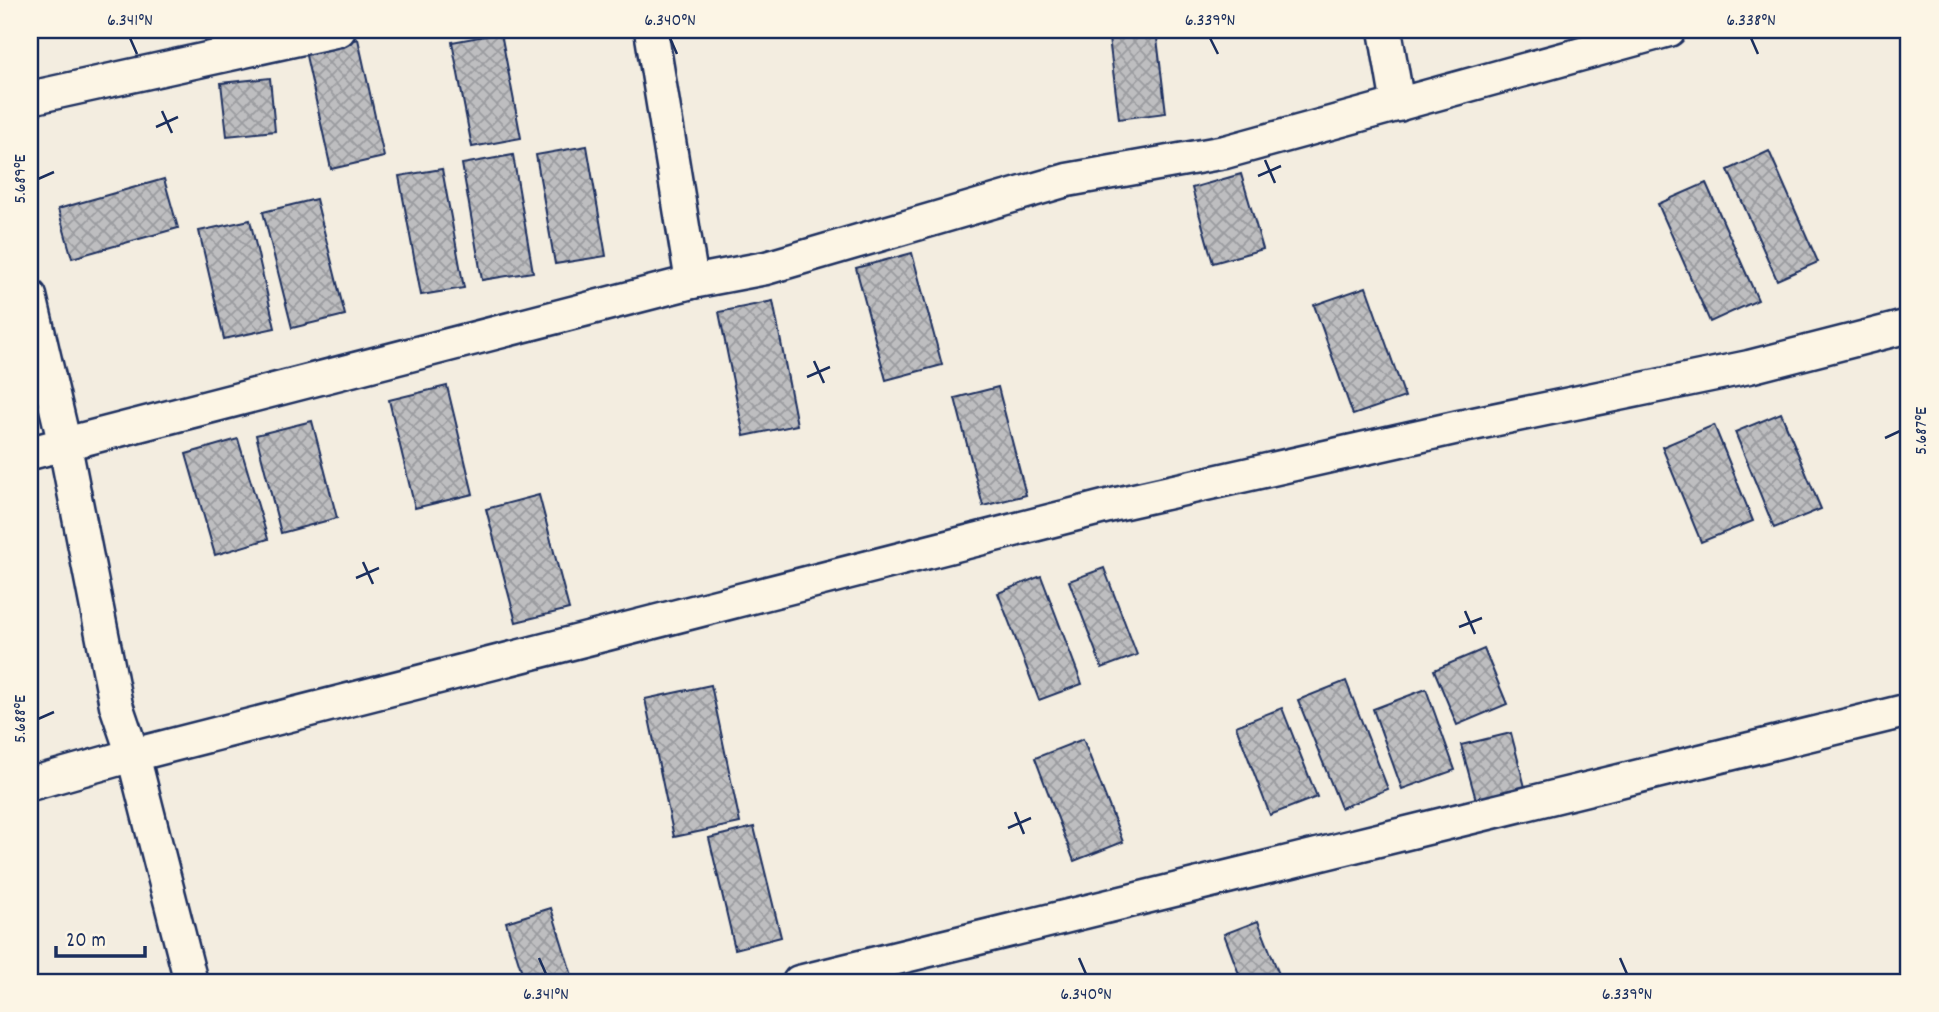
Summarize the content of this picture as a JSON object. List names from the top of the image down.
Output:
{
  "scale_bar": "20 m",
  "coordinates": [
    "6.341°N",
    "6.340°N",
    "6.339°N",
    "6.338°N",
    "5.689°E",
    "5.687°E",
    "5.688°E"
  ]
}
